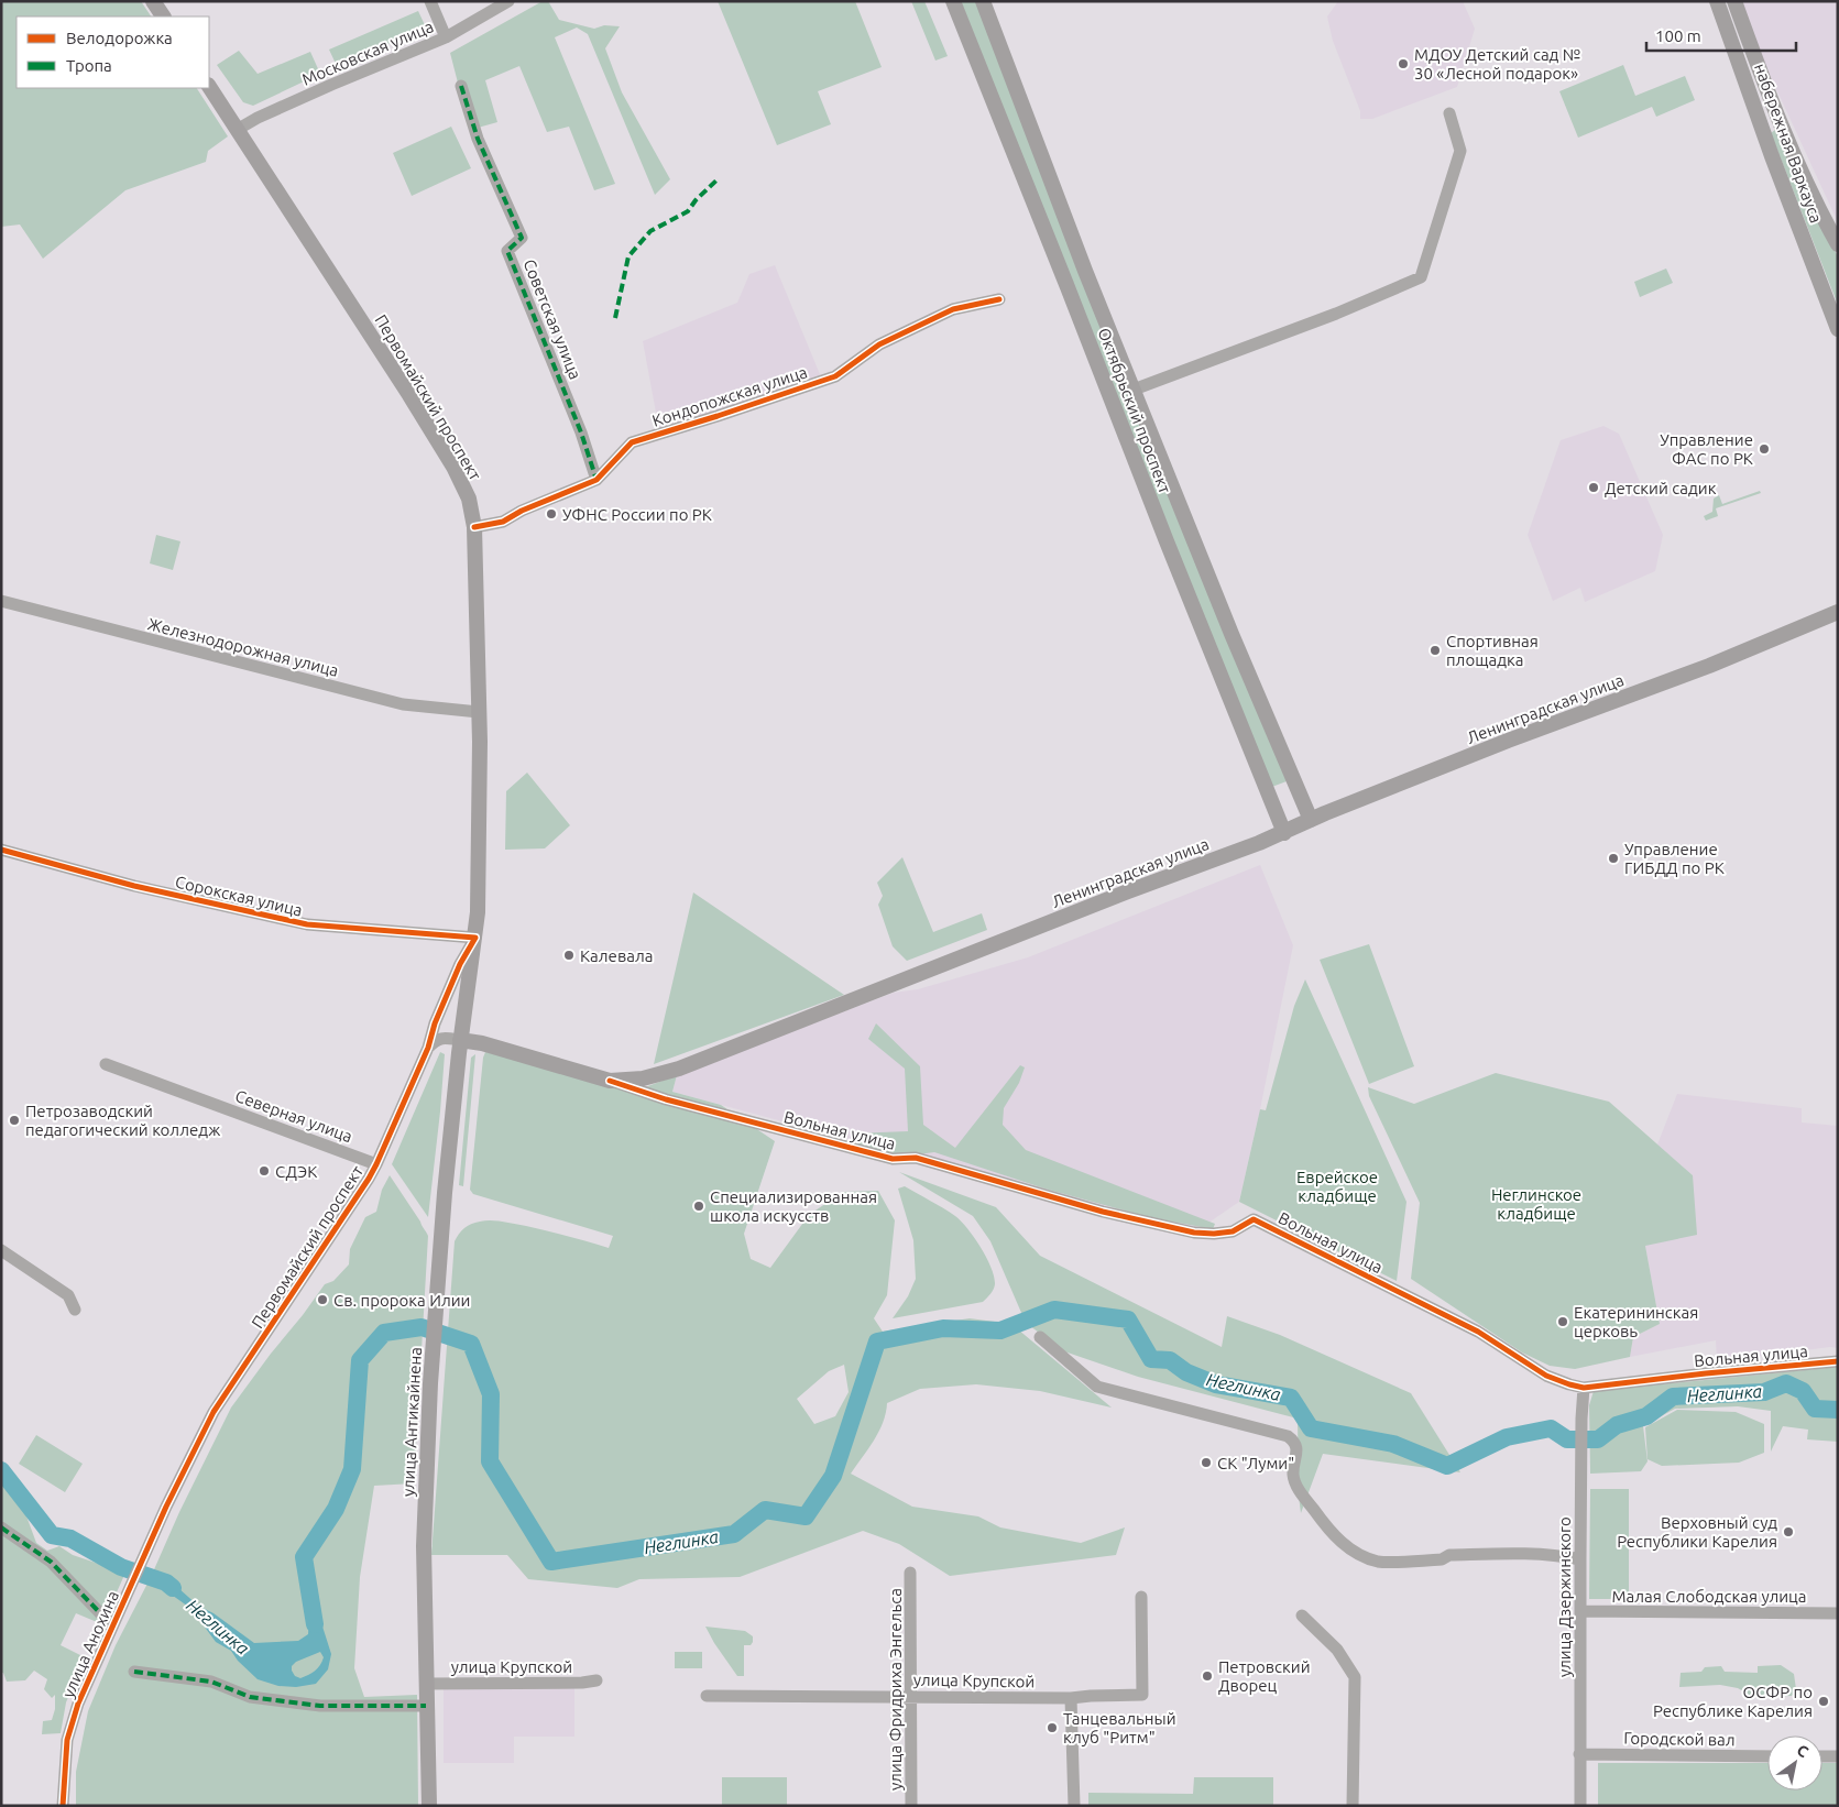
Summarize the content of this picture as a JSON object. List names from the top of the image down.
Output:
{
  "streets": {
    "main road": [
      "набережная Варкауса",
      "Первомайский проспект",
      "Октябрьский проспект",
      "Ленинградская улица",
      "улица Антикайнена"
    ],
    "street": [
      "Московская улица",
      "Советская улица",
      "Кондопожская улица",
      "Железнодорожная улица",
      "Сорокская улица",
      "Северная улица",
      "Вольная улица",
      "Малая Слободская улица",
      "улица Дзержинского",
      "улица Анохина",
      "улица Крупской",
      "улица Фридриха Энгельса",
      "Городской вал"
    ]
  },
  "crossings": [
    ["Московская улица", "Первомайский проспект"],
    ["Советская улица", "Кондопожская улица"],
    ["Кондопожская улица", "Первомайский проспект"],
    ["Первомайский проспект", "Железнодорожная улица"],
    ["Первомайский проспект", "Ленинградская улица"],
    ["Первомайский проспект", "Сорокская улица"],
    ["Первомайский проспект", "Северная улица"],
    ["Первомайский проспект", "улица Антикайнена"],
    ["Первомайский проспект", "улица Анохина"],
    ["Октябрьский проспект", "Ленинградская улица"],
    ["Ленинградская улица", "Вольная улица"],
    ["Ленинградская улица", "улица Антикайнена"],
    ["Вольная улица", "улица Дзержинского"],
    ["улица Антикайнена", "улица Крупской"],
    ["Малая Слободская улица", "улица Дзержинского"],
    ["улица Дзержинского", "Городской вал"],
    ["улица Крупской", "улица Фридриха Энгельса"]
  ],
  "water": ["Неглинка"],
  "parks": ["Еврейское кладбище", "Неглинское кладбище"],
  "places": [
    "МДОУ Детский сад № 30 «Лесной подарок»",
    "Управление ФАС по РК",
    "Детский садик",
    "УФНС России по РК",
    "Спортивная площадка",
    "Управление ГИБДД по РК",
    "Калевала",
    "Петрозаводский педагогический колледж",
    "СДЭК",
    "Специализированная школа искусств",
    "Св. пророка Илии",
    "Екатерининская церковь",
    "СК \"Луми\"",
    "Верховный суд Республики Карелия",
    "Петровский Дворец",
    "ОСФР по Республике Карелия",
    "Танцевальный клуб \"Ритм\""
  ],
  "legend": ["Велодорожка", "Тропа"],
  "scale_bar": "100 m",
  "north": "top right"
}
